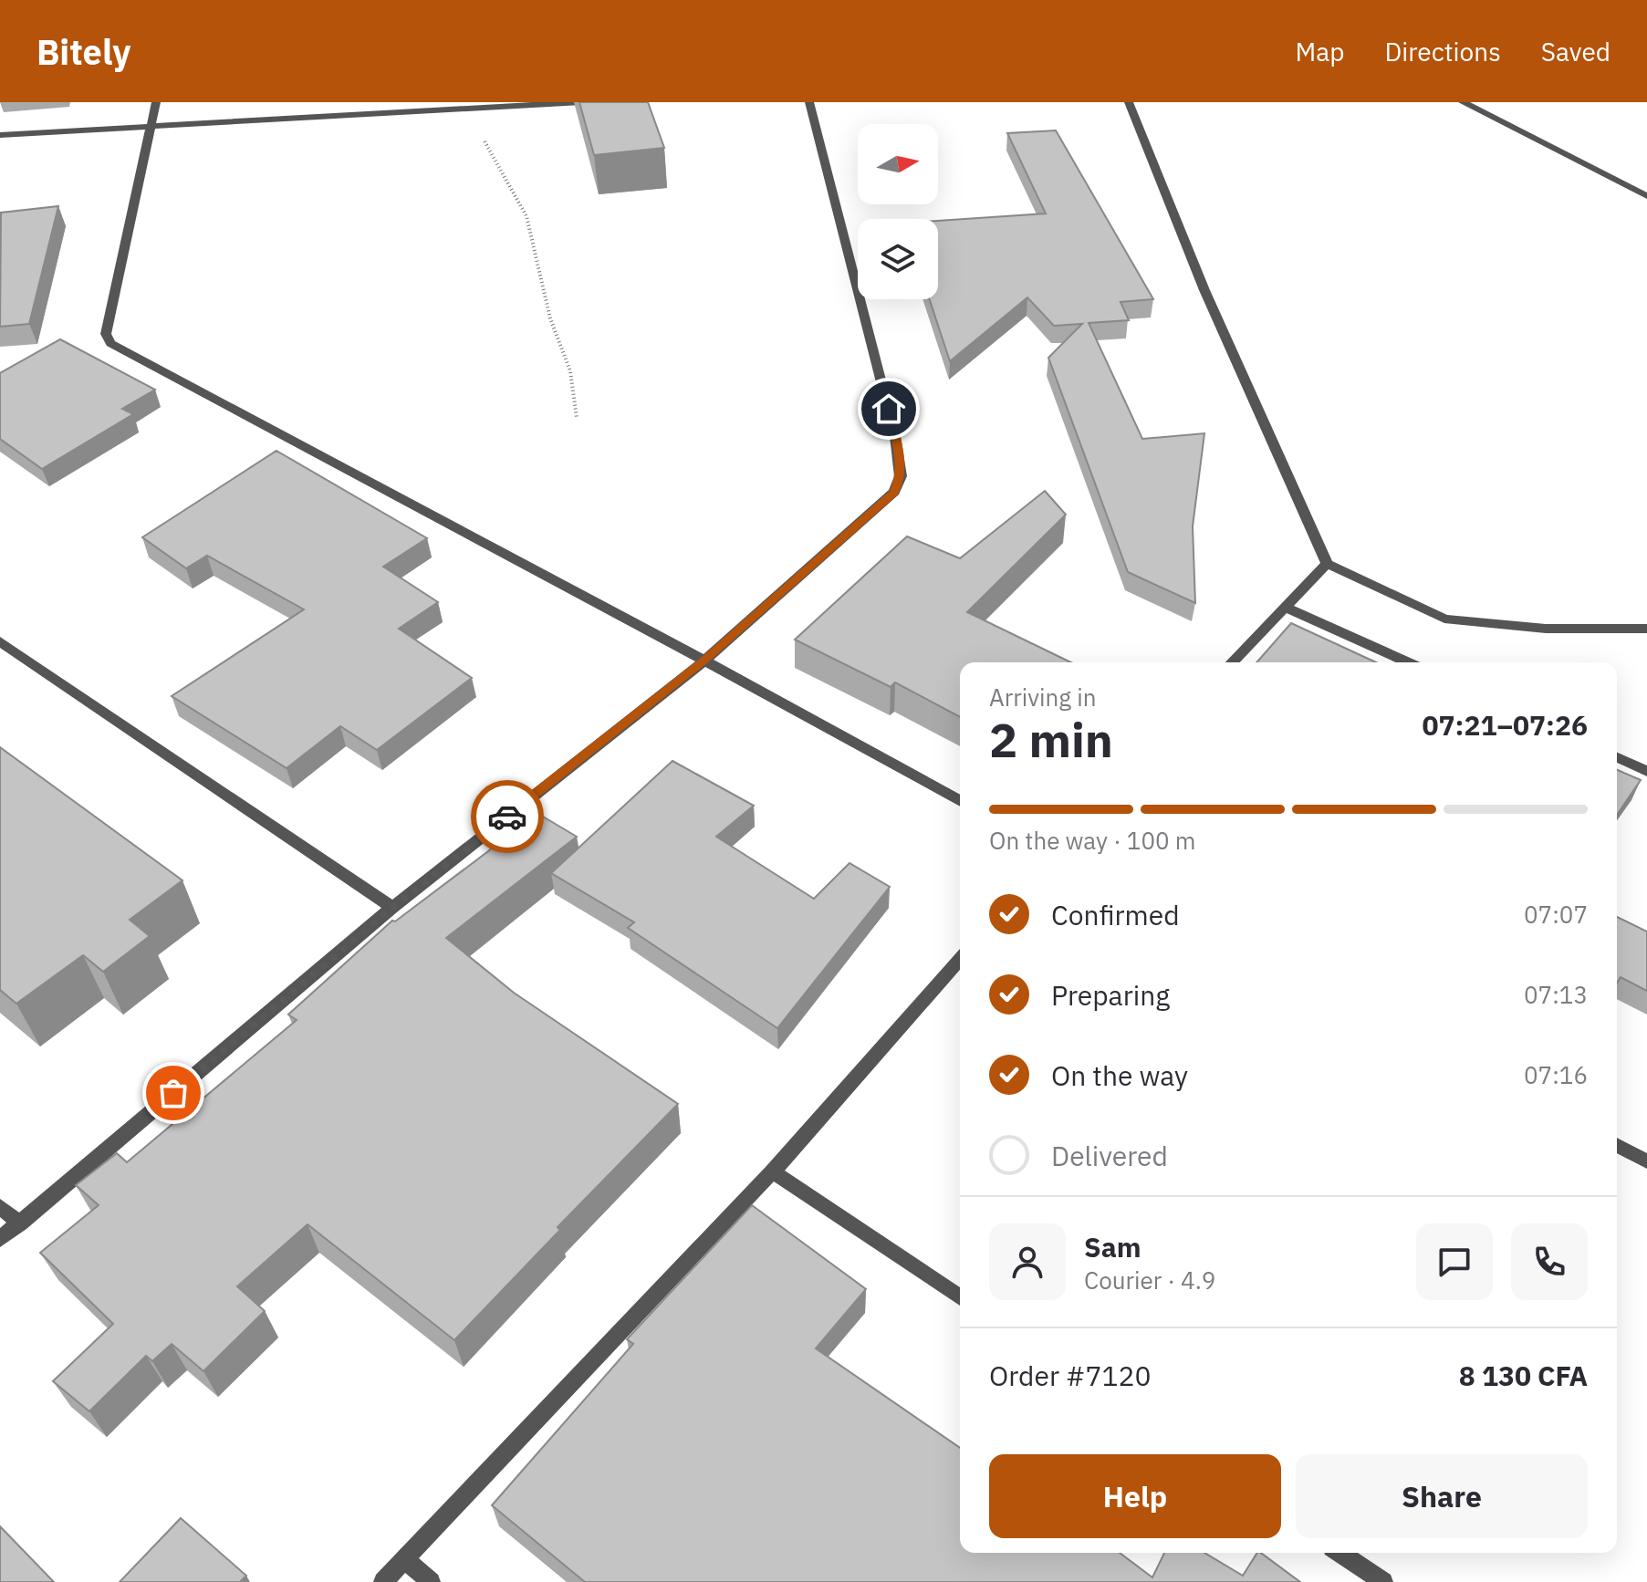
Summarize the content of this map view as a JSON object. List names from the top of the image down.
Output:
{
  "north": "right",
  "page": {
    "header": "Bitely",
    "nav": ["Map", "Directions", "Saved"],
    "heading": ["2 min", "Arriving in", "07:21–07:26"],
    "panel": [
      "Sam",
      "Courier · 4.9",
      "Order #7120",
      "8 130 CFA"
    ],
    "bar": "On the way · 100 m",
    "list": [
      ["Confirmed", "07:07"],
      ["Preparing", "07:13"],
      ["On the way", "07:16"],
      "Delivered"
    ],
    "buttons": ["Help", "Share"]
  }
}
